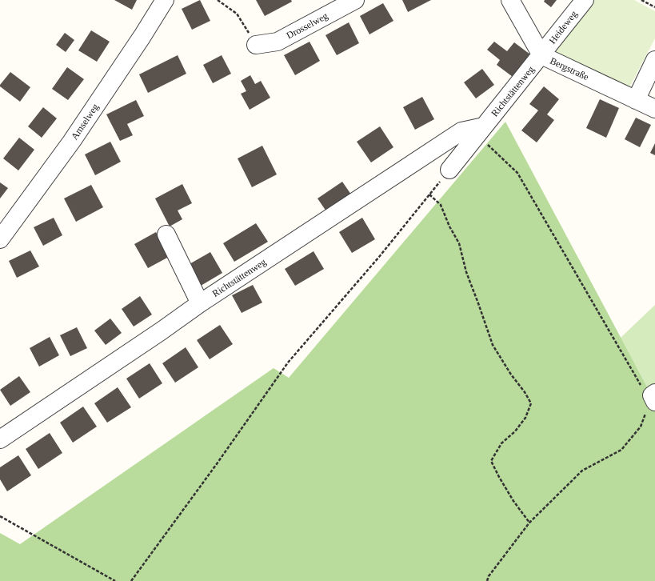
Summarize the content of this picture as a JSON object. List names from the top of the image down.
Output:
{
  "streets": {
    "street": [
      "Drosselweg",
      "Heideweg",
      "Bergstraße",
      "Richtstättenweg",
      "Amselweg"
    ]
  },
  "crossings": [
    ["Heideweg", "Bergstraße"],
    ["Heideweg", "Richtstättenweg"],
    ["Bergstraße", "Richtstättenweg"]
  ]
}
